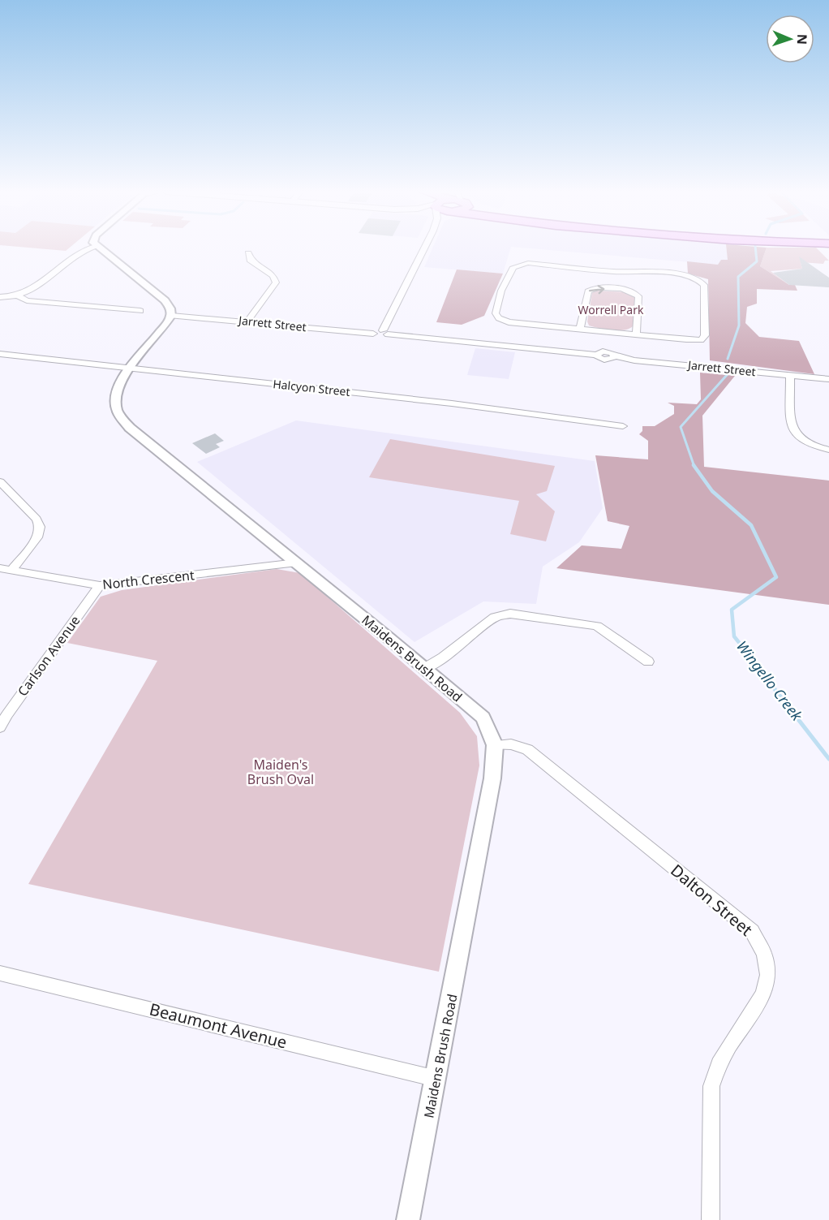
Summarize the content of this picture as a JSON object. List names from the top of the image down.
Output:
{
  "streets": {
    "street": [
      "Jarrett Street",
      "Halcyon Street",
      "North Crescent",
      "Carlson Avenue",
      "Maidens Brush Road",
      "Dalton Street",
      "Beaumont Avenue"
    ]
  },
  "crossings": [
    ["Jarrett Street", "Maidens Brush Road"],
    ["Halcyon Street", "Maidens Brush Road"],
    ["North Crescent", "Carlson Avenue"],
    ["North Crescent", "Maidens Brush Road"],
    ["Maidens Brush Road", "Dalton Street"],
    ["Maidens Brush Road", "Beaumont Avenue"]
  ],
  "water": ["Wingello Creek"],
  "parks": ["Worrell Park", "Maiden's Brush Oval"],
  "north": "right"
}
